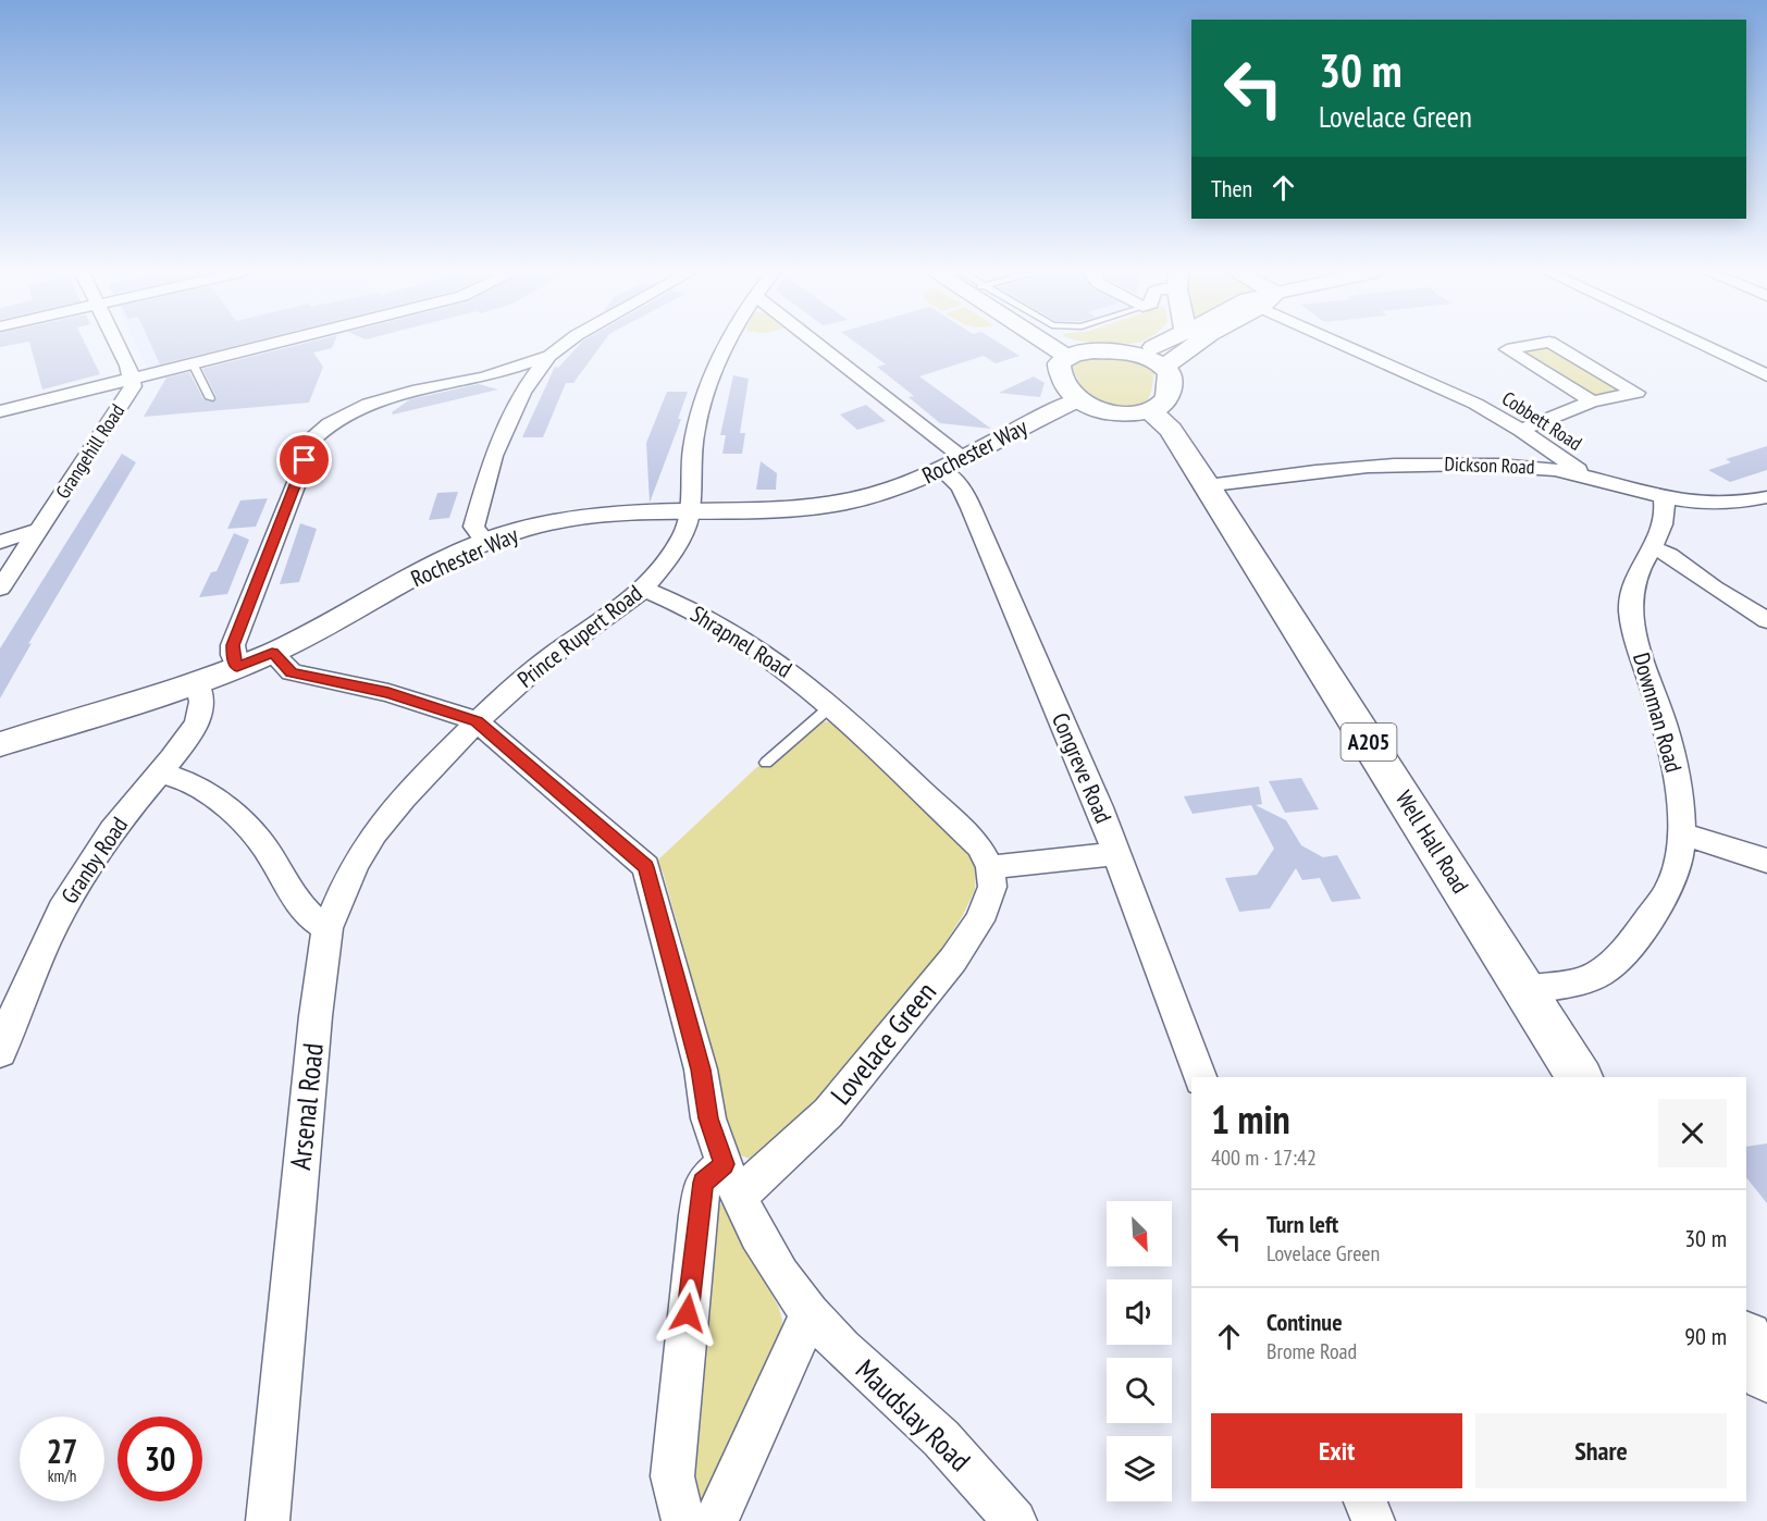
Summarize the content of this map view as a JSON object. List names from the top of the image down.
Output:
{
  "streets": {
    "main road": ["A205", "Well Hall Road"],
    "street": [
      "Cobbett Road",
      "Grangehill Road",
      "Rochester Way",
      "Dickson Road",
      "Prince Rupert Road",
      "Shrapnel Road",
      "Downman Road",
      "Congreve Road",
      "Granby Road",
      "Lovelace Green",
      "Arsenal Road",
      "Maudslay Road"
    ]
  },
  "crossings": [
    ["Cobbett Road", "Dickson Road"],
    ["Rochester Way", "Prince Rupert Road"],
    ["Rochester Way", "Congreve Road"],
    ["Rochester Way", "Granby Road"],
    ["Dickson Road", "Downman Road"],
    ["Dickson Road", "Well Hall Road"],
    ["Prince Rupert Road", "Shrapnel Road"],
    ["Prince Rupert Road", "Arsenal Road"],
    ["Downman Road", "Well Hall Road"]
  ],
  "north": "bottom right",
  "page": {
    "turn": ["30 m", "Lovelace Green"],
    "then": "Then",
    "heading": ["1 min", "400 m · 17:42"],
    "list": [
      {
        "name": "Turn left",
        "note": "Lovelace Green",
        "value": "30 m"
      },
      {
        "name": "Continue",
        "note": "Brome Road",
        "value": "90 m"
      }
    ],
    "buttons": ["Exit", "Share"],
    "speed": "27 km/h",
    "limit": "30"
  }
}
